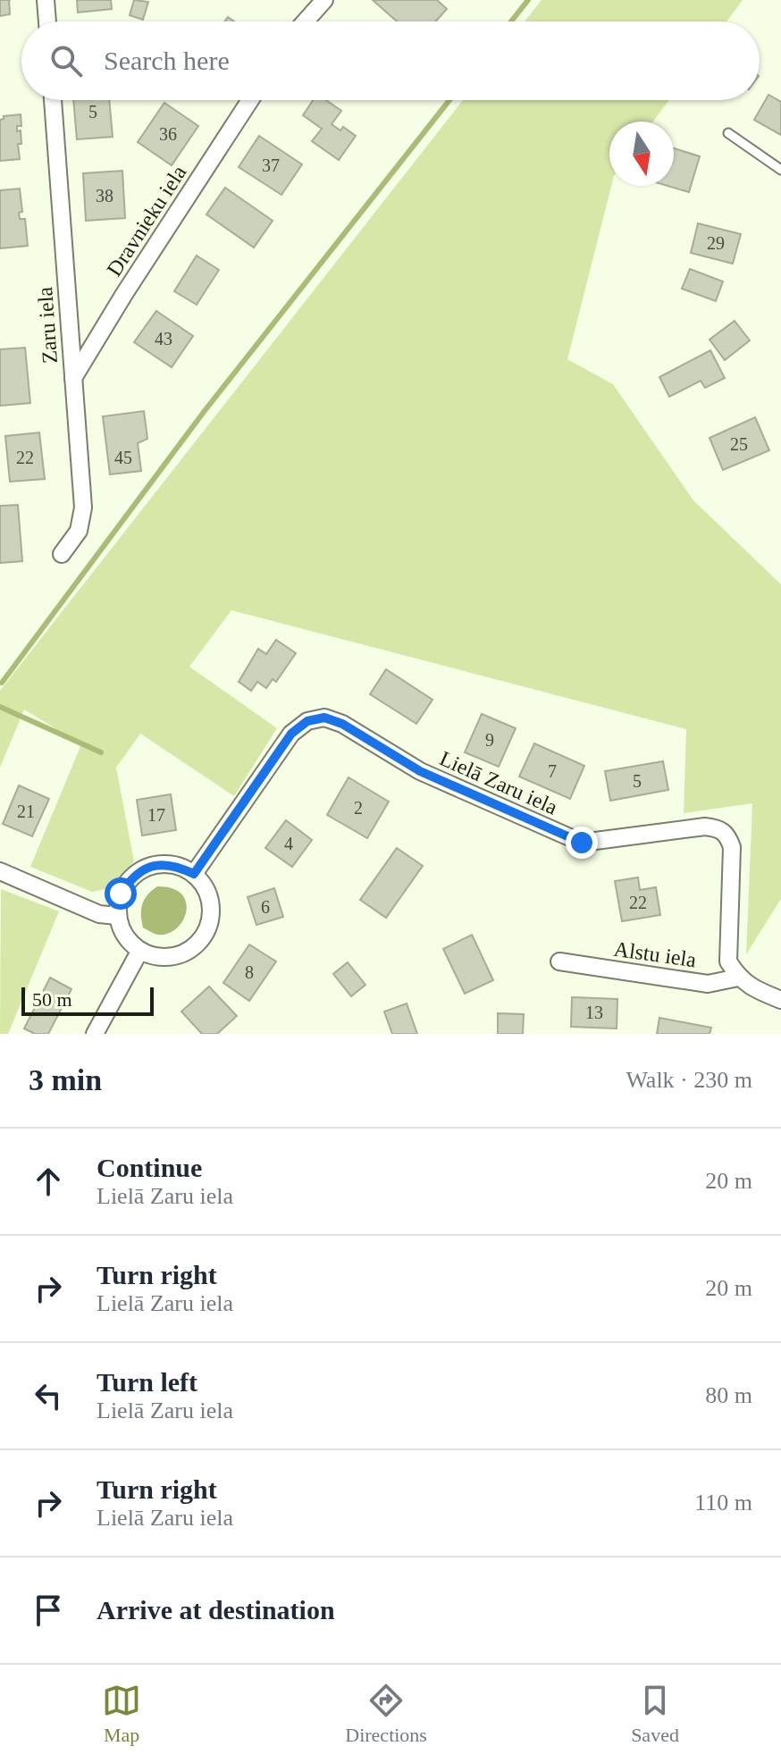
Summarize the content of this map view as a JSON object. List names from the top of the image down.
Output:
{
  "streets": {
    "street": [
      "Dravnieku iela",
      "Zaru iela",
      "Lielā Zaru iela",
      "Alstu iela"
    ]
  },
  "crossings": [
    ["Dravnieku iela", "Zaru iela"],
    ["Lielā Zaru iela", "Alstu iela"]
  ],
  "house_numbers": [
    "5",
    "36",
    "37",
    "38",
    "29",
    "43",
    "25",
    "22",
    "45",
    "9",
    "7",
    "5",
    "2",
    "21",
    "17",
    "4",
    "22",
    "6",
    "8",
    "13"
  ],
  "scale_bar": "50 m",
  "north": "bottom",
  "page": {
    "search": "Search here",
    "scale": "50 m",
    "heading": ["3 min", "Walk · 230 m"],
    "list": [
      ["Continue", "Lielā Zaru iela", "20 m"],
      ["Turn right", "Lielā Zaru iela", "20 m"],
      ["Turn left", "Lielā Zaru iela", "80 m"],
      ["Turn right", "Lielā Zaru iela", "110 m"],
      "Arrive at destination"
    ],
    "nav": ["Map", "Directions", "Saved"]
  }
}
